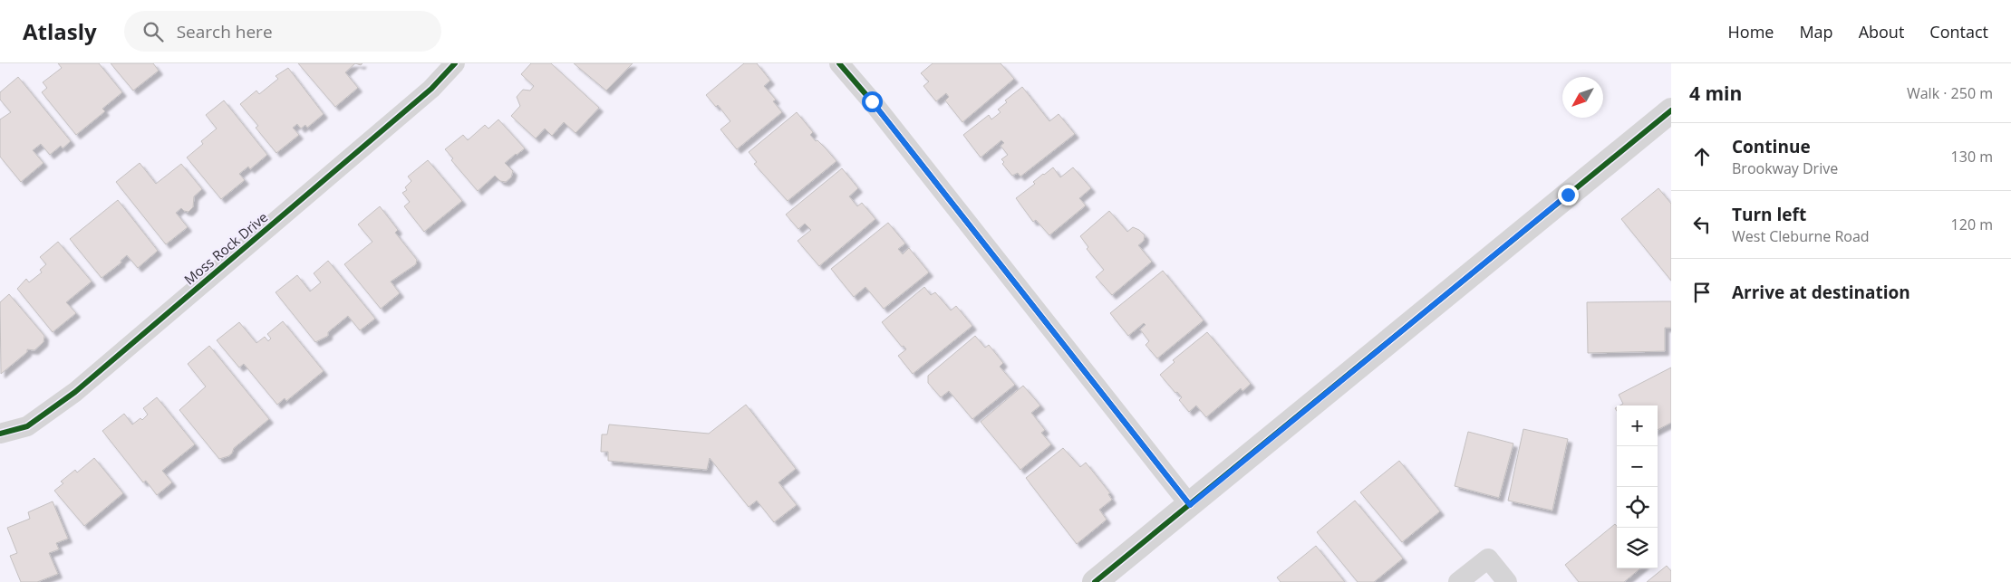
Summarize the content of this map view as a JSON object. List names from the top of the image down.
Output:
{
  "streets": {
    "street": ["Moss Rock Drive"]
  },
  "north": "bottom left",
  "page": {
    "header": "Atlasly",
    "search": "Search here",
    "nav": [
      "Home",
      "Map",
      "About",
      "Contact"
    ],
    "heading": ["4 min", "Walk · 250 m"],
    "list": [
      ["Continue", "Brookway Drive", "130 m"],
      ["Turn left", "West Cleburne Road", "120 m"],
      "Arrive at destination"
    ],
    "map_buttons": ["+", "−"]
  }
}
